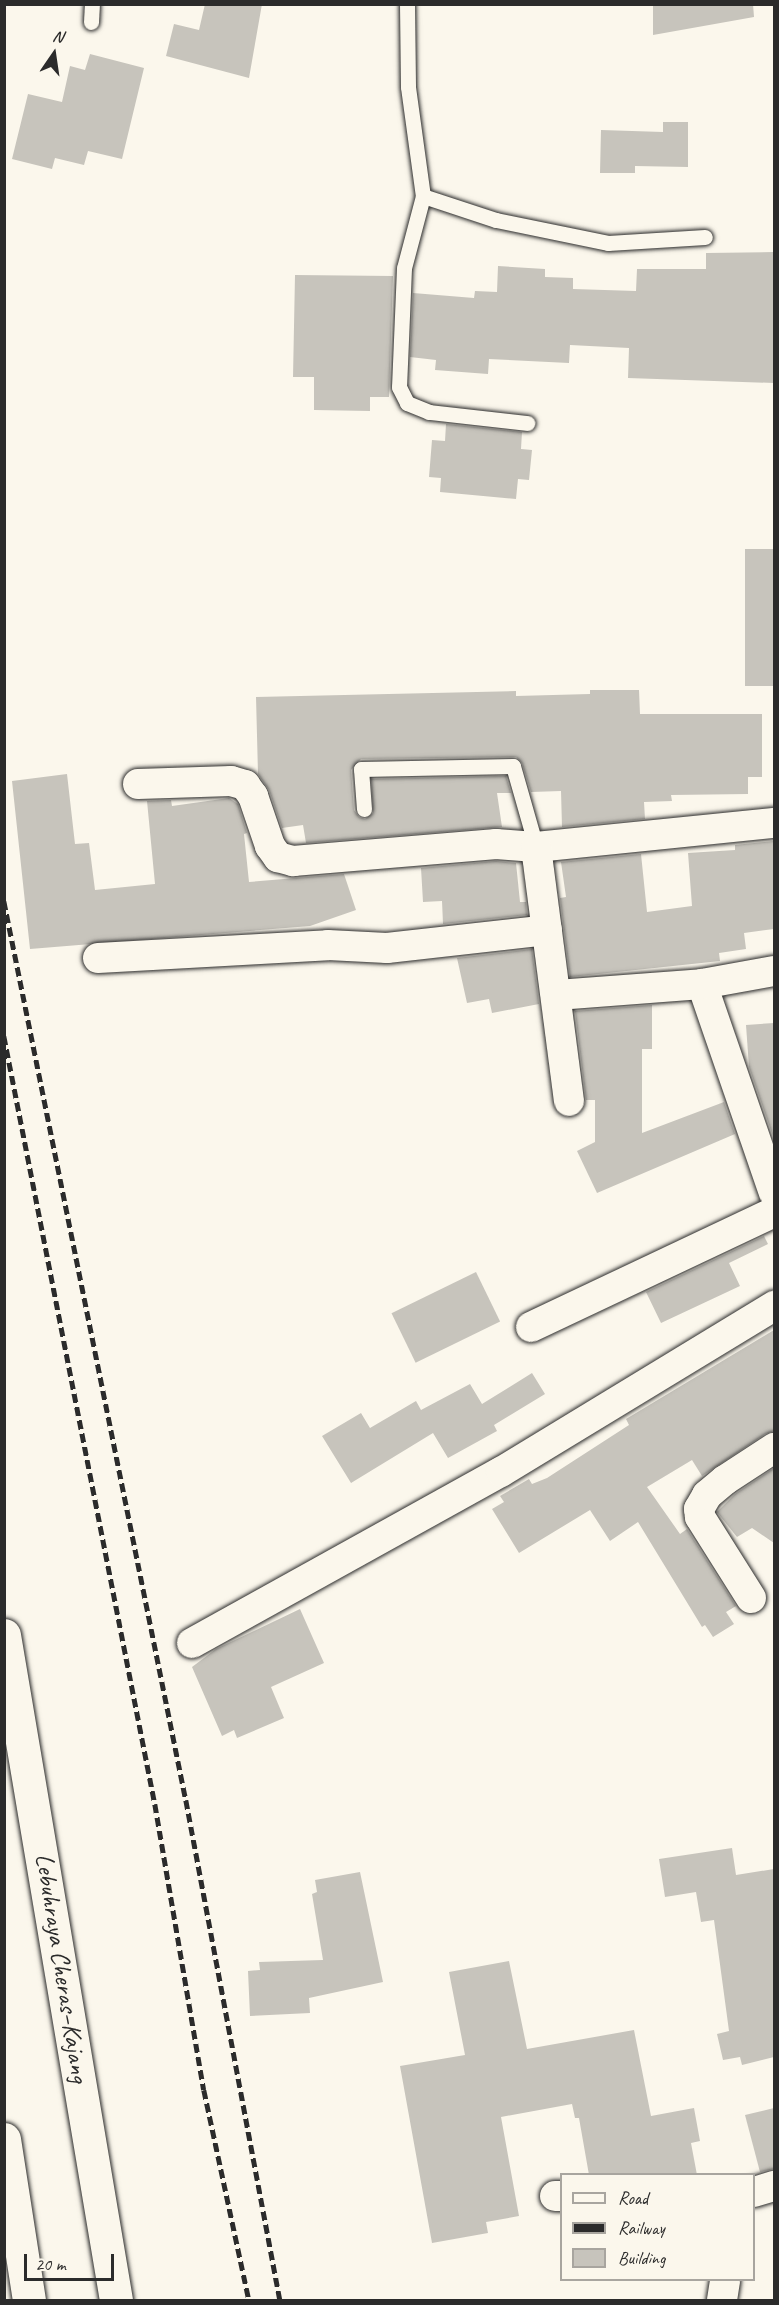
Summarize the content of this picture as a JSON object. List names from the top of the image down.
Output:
{
  "streets": {
    "highway": ["Lebuhraya Cheras–Kajang"]
  },
  "legend": ["Road", "Railway", "Building"],
  "scale_bar": "20 m",
  "north": "top"
}
